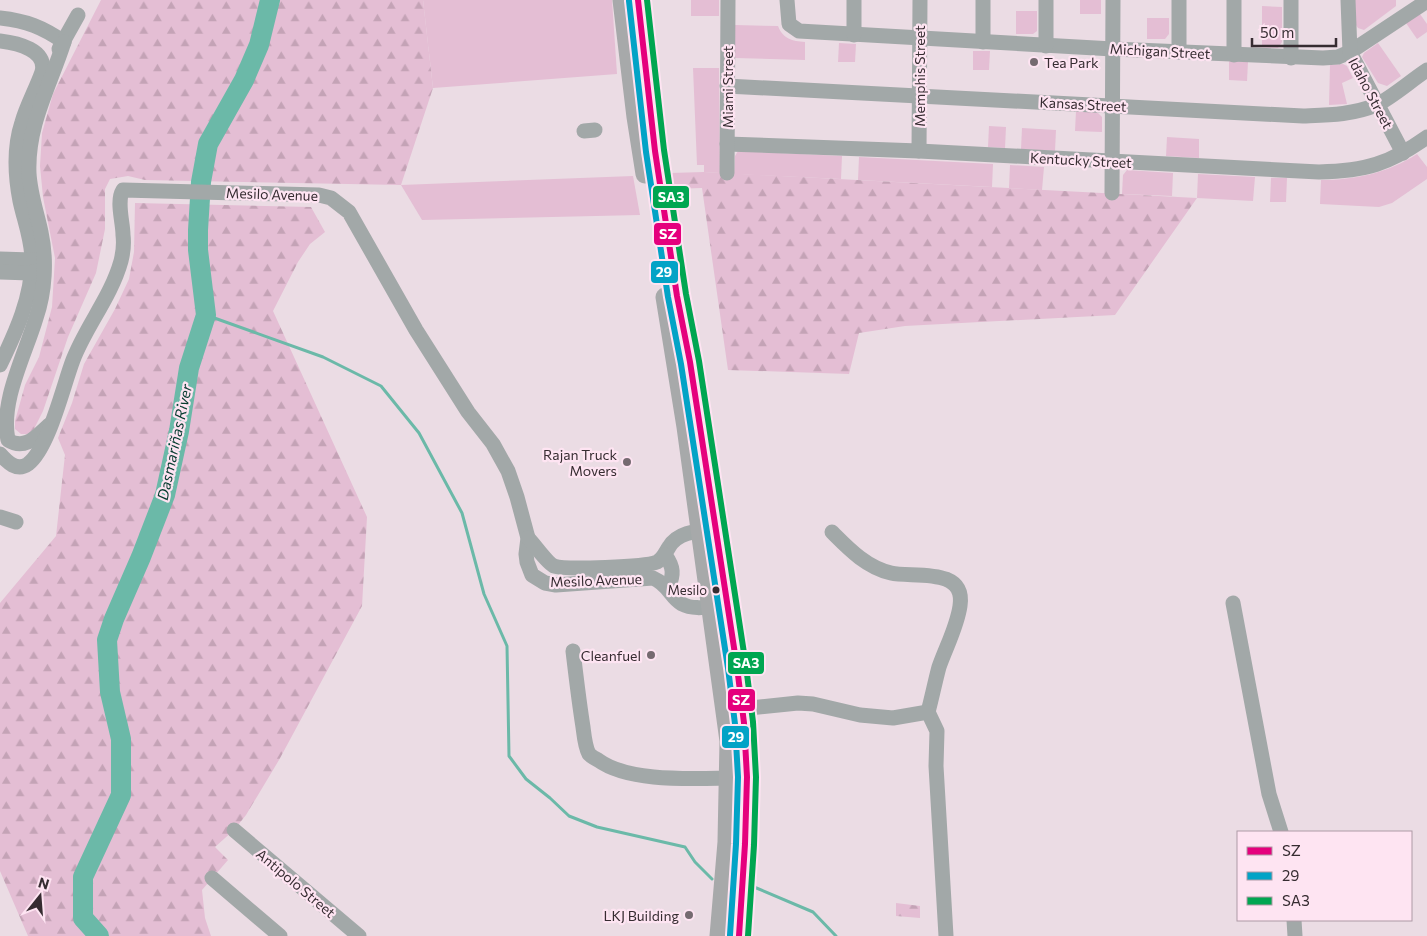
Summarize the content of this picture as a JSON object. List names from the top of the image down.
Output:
{
  "streets": {
    "street": [
      "Michigan Street",
      "Memphis Street",
      "Miami Street",
      "Idaho Street",
      "Kansas Street",
      "Kentucky Street",
      "Mesilo Avenue",
      "Antipolo Street"
    ]
  },
  "crossings": [
    ["Michigan Street", "Memphis Street"],
    ["Michigan Street", "Idaho Street"],
    ["Memphis Street", "Kansas Street"],
    ["Memphis Street", "Kentucky Street"],
    ["Miami Street", "Kansas Street"],
    ["Miami Street", "Kentucky Street"],
    ["Idaho Street", "Kansas Street"],
    ["Idaho Street", "Kentucky Street"]
  ],
  "water": ["Dasmariñas River"],
  "places": [
    "Tea Park",
    "Rajan Truck Movers",
    "Mesilo",
    "Cleanfuel",
    "LKJ Building"
  ],
  "lines": ["transit line SZ", "transit line SA3", "transit line 29"],
  "legend": ["SZ", "29", "SA3"],
  "scale_bar": "50 m",
  "north": "top"
}
